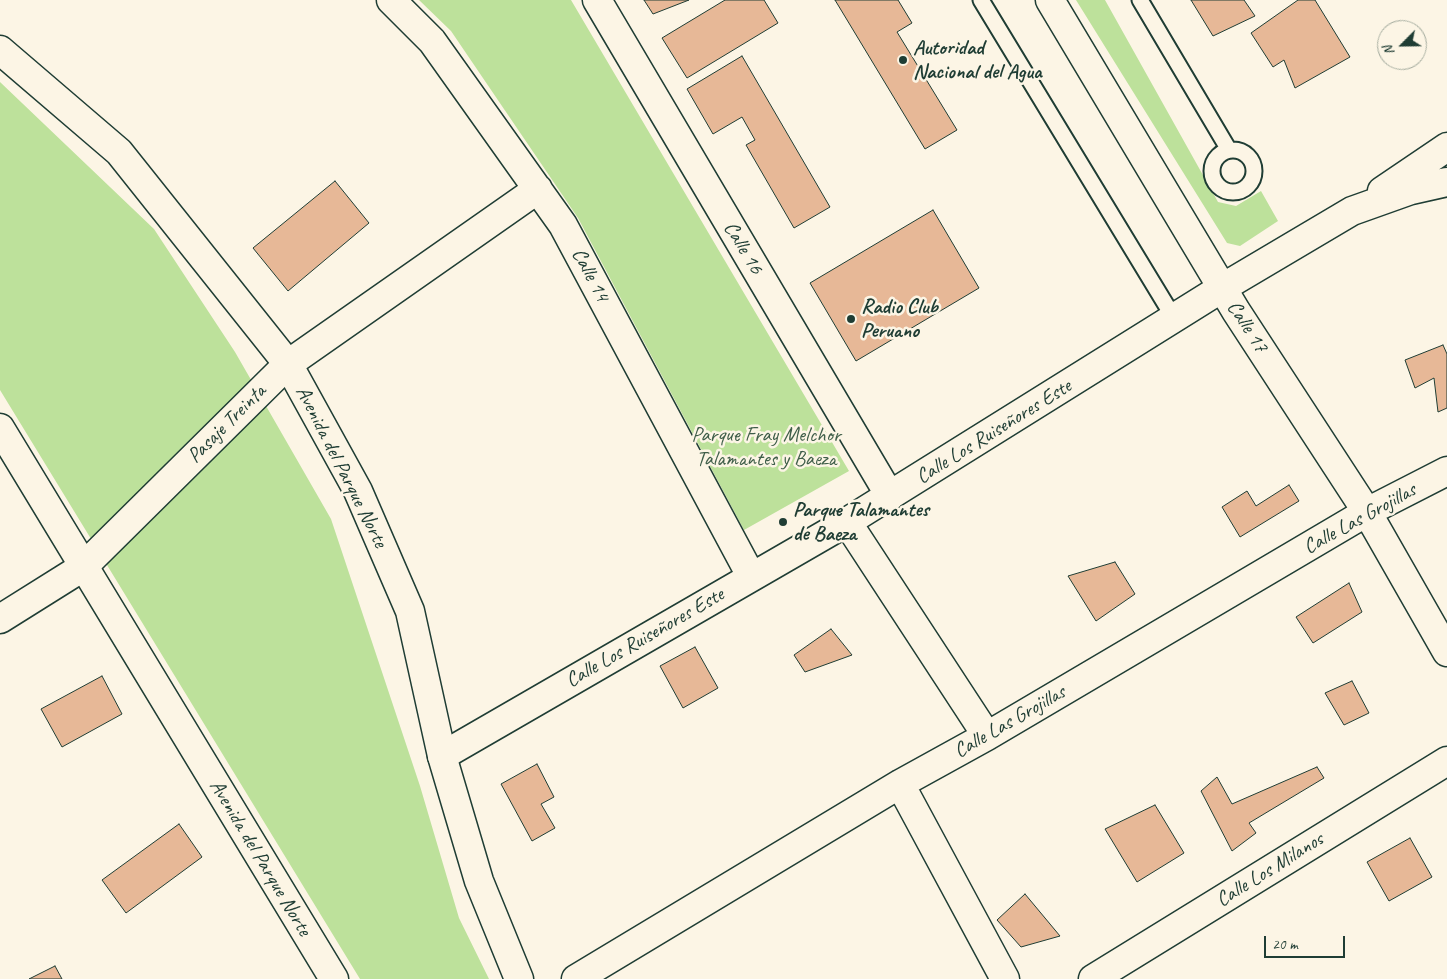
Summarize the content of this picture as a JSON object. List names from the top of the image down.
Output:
{
  "streets": {
    "street": [
      "Calle 16",
      "Calle 14",
      "Calle 17",
      "Pasaje Treinta",
      "Calle Los Ruiseñores Este",
      "Avenida del Parque Norte",
      "Calle Las Grojillas",
      "Calle Los Milanos"
    ]
  },
  "crossings": [
    ["Calle 16", "Calle Los Ruiseñores Este"],
    ["Calle 14", "Pasaje Treinta"],
    ["Calle 14", "Calle Los Ruiseñores Este"],
    ["Calle 17", "Calle Los Ruiseñores Este"],
    ["Calle 17", "Calle Las Grojillas"],
    ["Pasaje Treinta", "Avenida del Parque Norte"],
    ["Calle Los Ruiseñores Este", "Avenida del Parque Norte"]
  ],
  "parks": ["Parque Fray Melchor Talamantes y Baeza"],
  "places": ["Autoridad Nacional del Agua", "Radio Club Peruano", "Parque Talamantes de Baeza"],
  "scale_bar": "20 m",
  "north": "bottom left"
}
